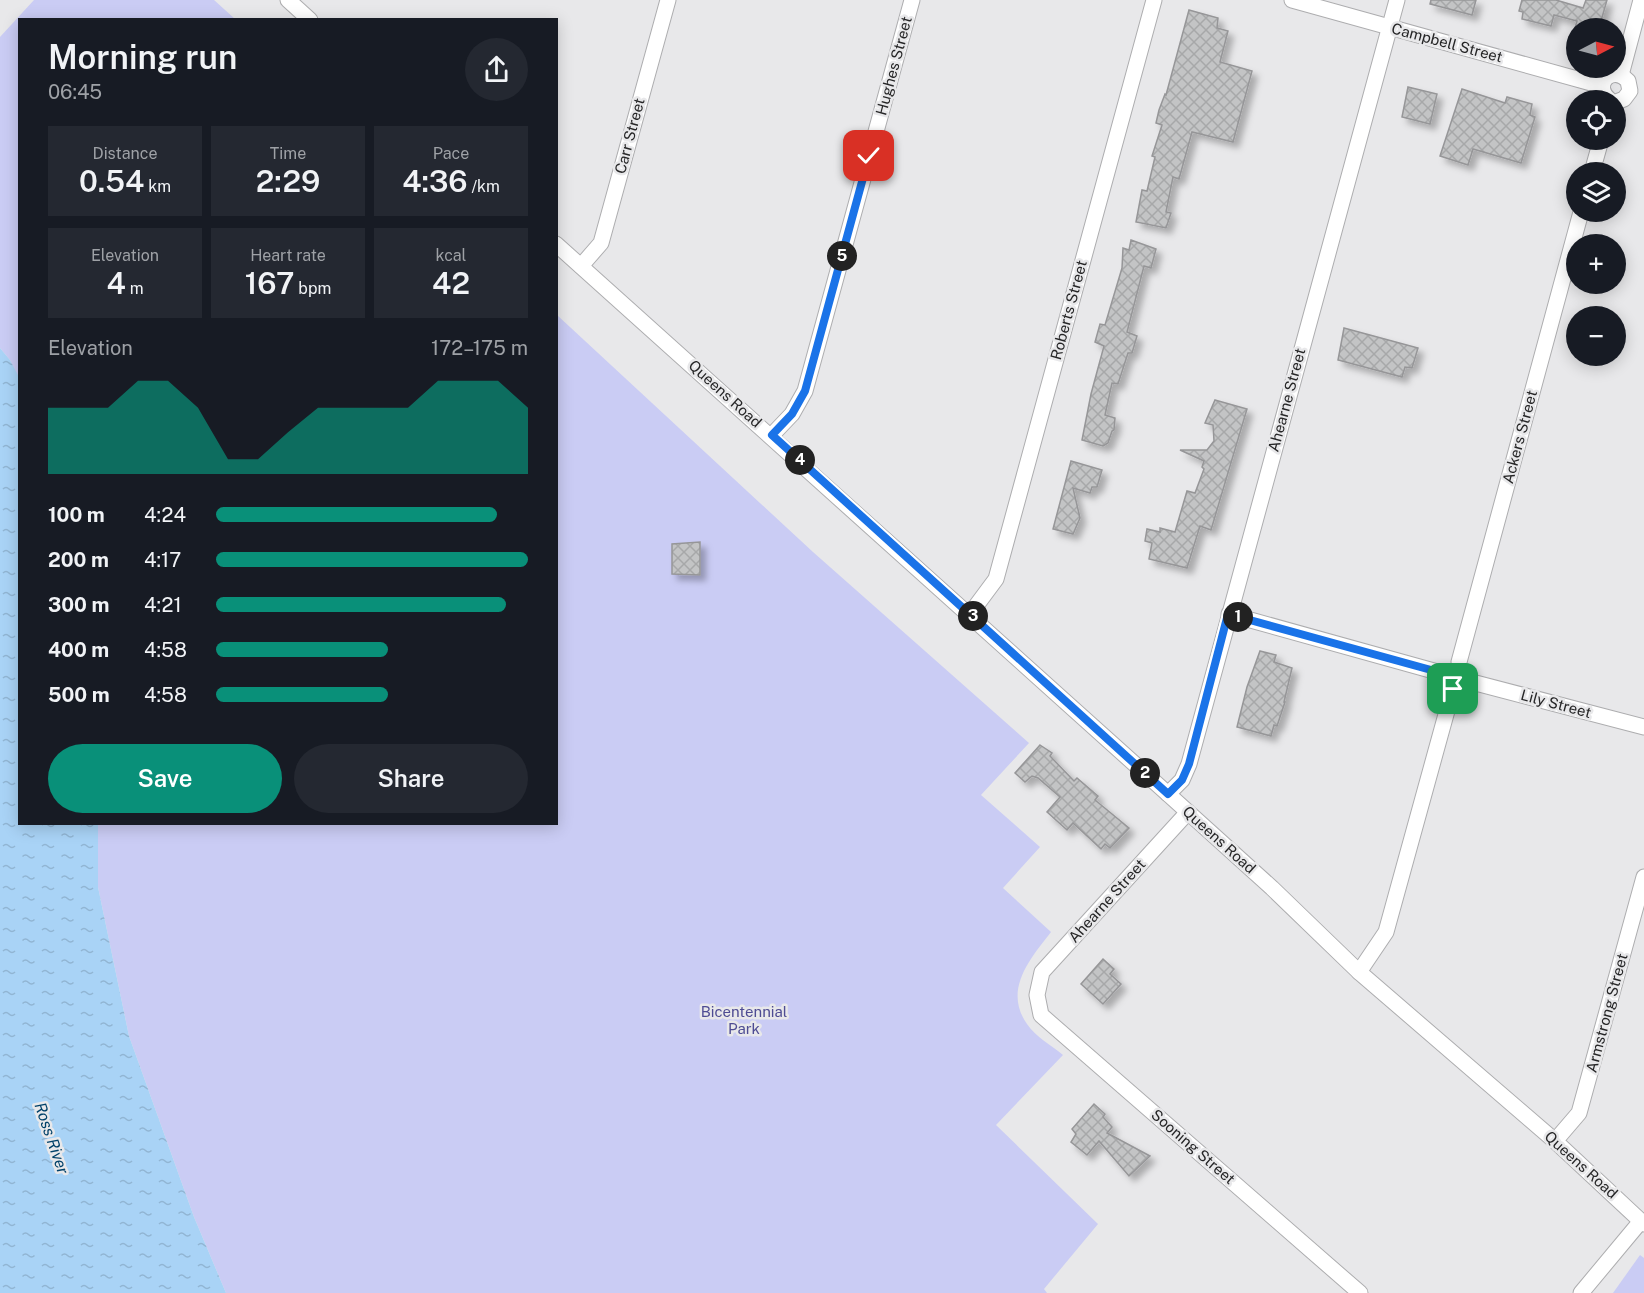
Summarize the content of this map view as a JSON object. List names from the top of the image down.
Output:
{
  "streets": {
    "street": [
      "Campbell Street",
      "Hughes Street",
      "Carr Street",
      "Roberts Street",
      "Queens Road",
      "Ahearne Street",
      "Ackers Street",
      "Lily Street",
      "Armstrong Street",
      "Sooning Street"
    ]
  },
  "crossings": [
    ["Campbell Street", "Ahearne Street"],
    ["Hughes Street", "Queens Road"],
    ["Carr Street", "Queens Road"],
    ["Roberts Street", "Queens Road"],
    ["Queens Road", "Ahearne Street"],
    ["Queens Road", "Armstrong Street"],
    ["Ahearne Street", "Sooning Street"],
    ["Ackers Street", "Lily Street"]
  ],
  "water": ["Ross River"],
  "parks": ["Bicentennial Park"],
  "north": "right",
  "page": {
    "map_buttons": ["+", "−"],
    "heading": ["Morning run", "06:45"],
    "stats": [
      ["Distance", "0.54 km"],
      ["Time", "2:29"],
      ["Pace", "4:36 /km"],
      ["Elevation", "4 m"],
      ["Heart rate", "167 bpm"],
      ["kcal", "42"]
    ],
    "pins": [
      "5",
      "4",
      "3",
      "1",
      "2"
    ],
    "chart": ["Elevation", "172–175 m"],
    "list": [
      {
        "name": "100 m",
        "note": "4:24"
      },
      {
        "name": "200 m",
        "note": "4:17"
      },
      {
        "name": "300 m",
        "note": "4:21"
      },
      {
        "name": "400 m",
        "note": "4:58"
      },
      {
        "name": "500 m",
        "note": "4:58"
      }
    ],
    "buttons": ["Save", "Share"]
  }
}
